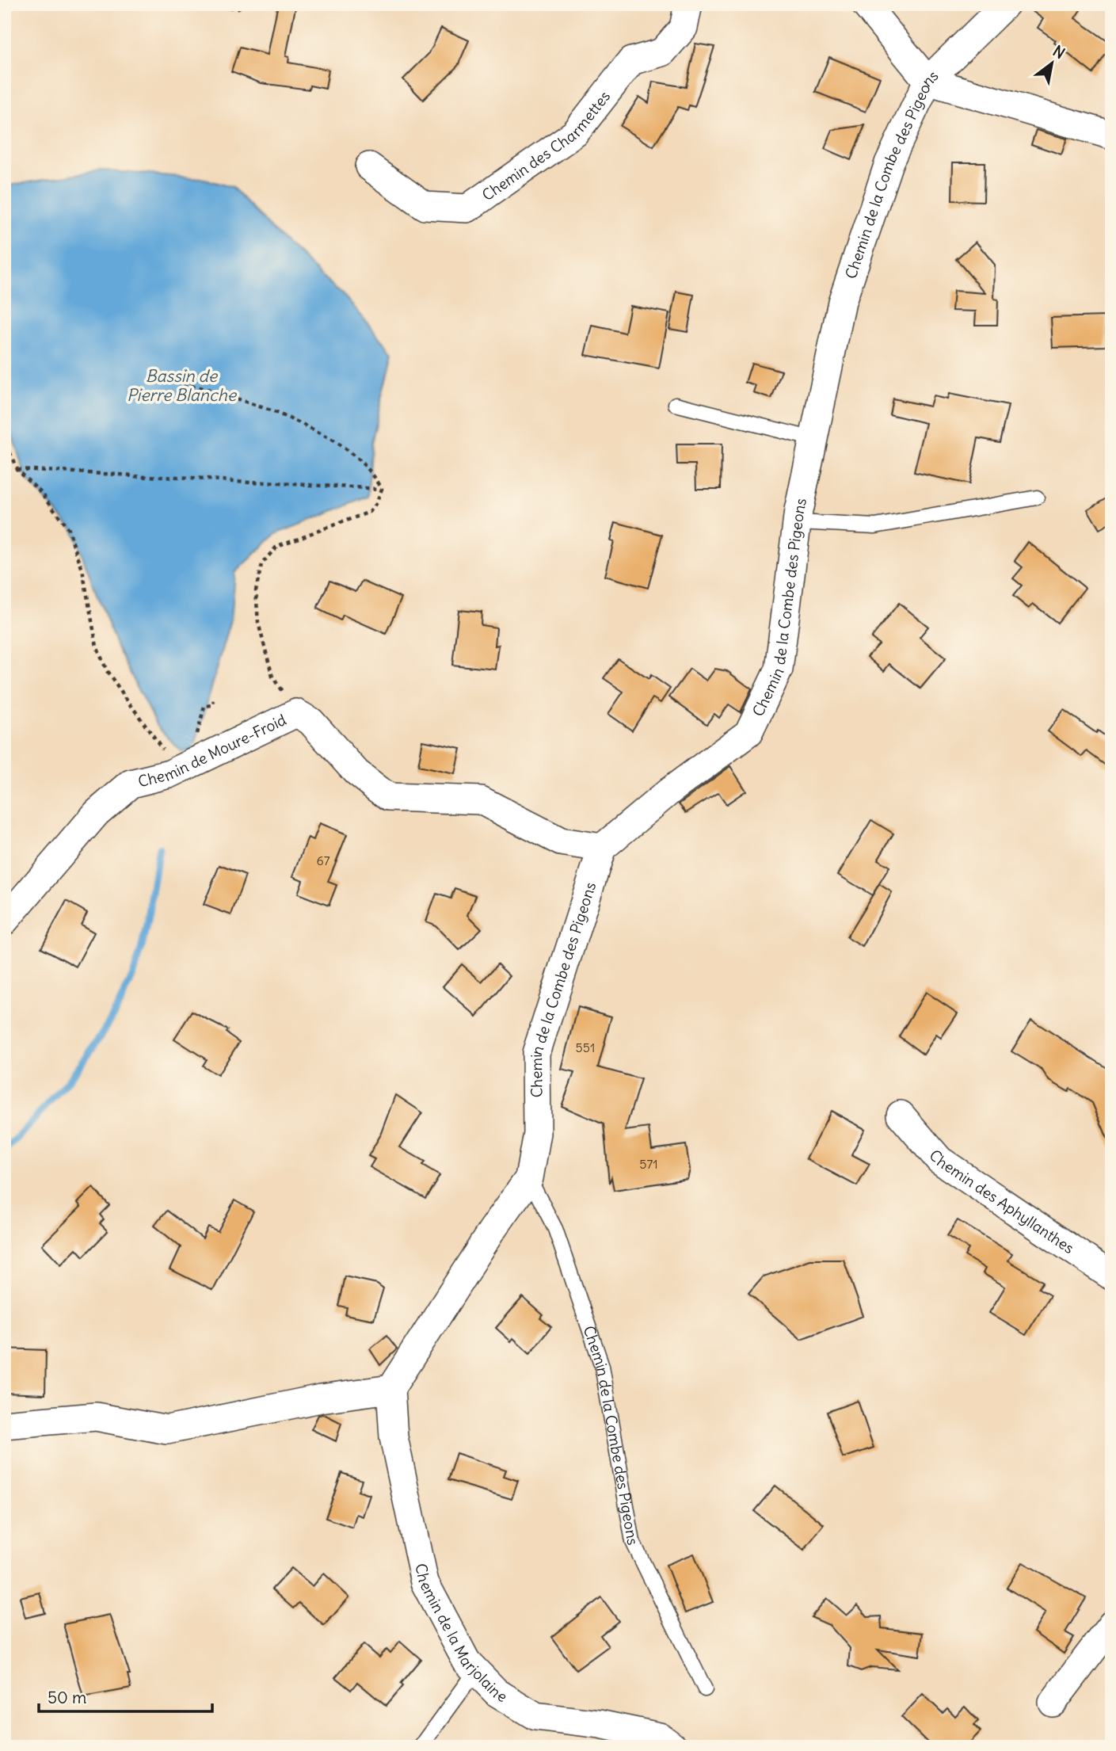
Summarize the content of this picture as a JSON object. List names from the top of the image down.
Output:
{
  "streets": {
    "street": [
      "Chemin des Charmettes",
      "Chemin de la Combe des Pigeons",
      "Chemin de Moure-Froid",
      "Chemin des Aphyllanthes",
      "Chemin de la Marjolaine"
    ]
  },
  "crossings": [
    ["Chemin de la Combe des Pigeons", "Chemin de Moure-Froid"],
    ["Chemin de la Combe des Pigeons", "Chemin de la Marjolaine"]
  ],
  "water": ["Bassin de Pierre Blanche"],
  "house_numbers": ["67", "551", "571"],
  "scale_bar": "50 m",
  "north": "top right"
}
